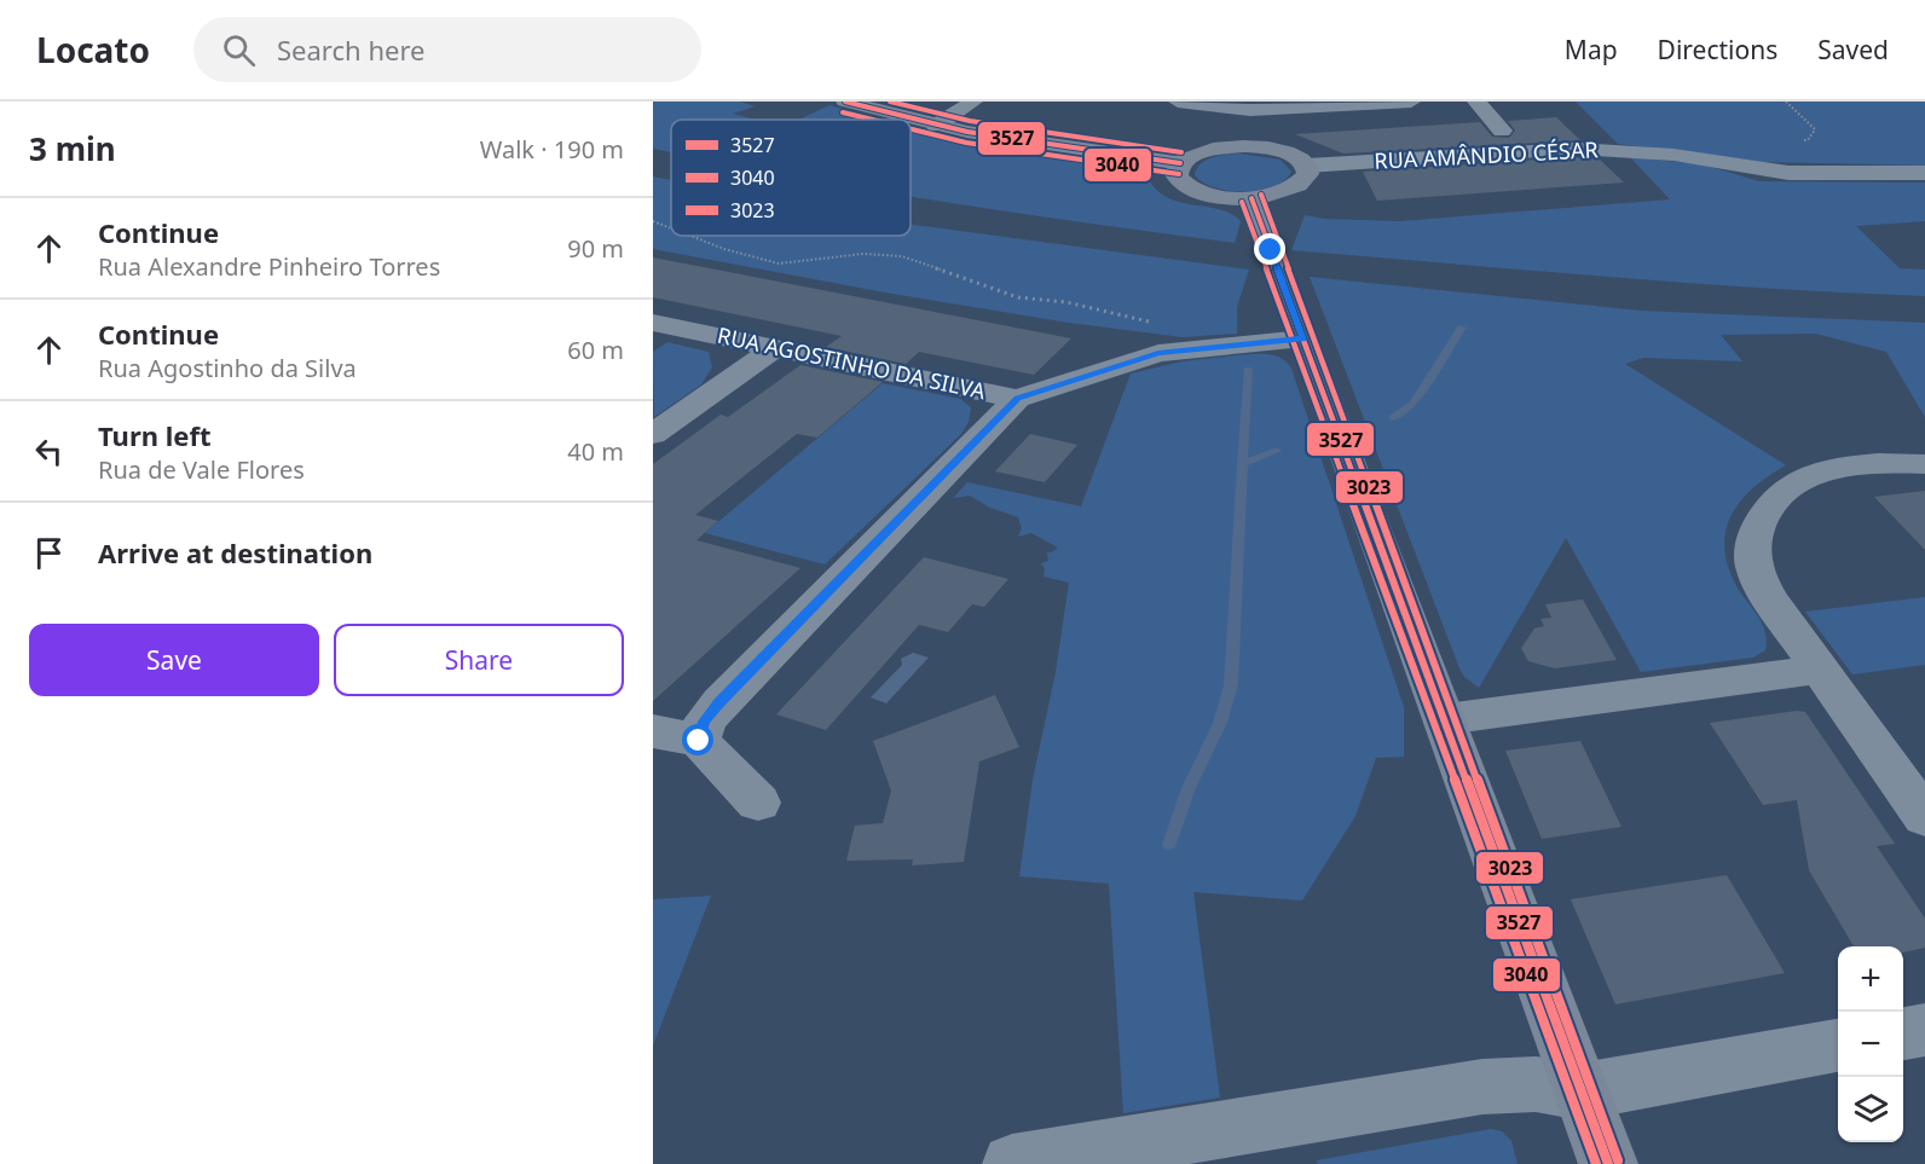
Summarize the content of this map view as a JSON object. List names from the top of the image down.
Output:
{
  "streets": {
    "street": ["RUA AMÂNDIO CÉSAR", "RUA AGOSTINHO DA SILVA"]
  },
  "lines": ["transit line 3527", "transit line 3023", "transit line 3040"],
  "legend": ["3527", "3040", "3023"],
  "page": {
    "header": "Locato",
    "search": "Search here",
    "nav": ["Map", "Directions", "Saved"],
    "heading": ["3 min", "Walk · 190 m"],
    "list": [
      ["Continue", "Rua Alexandre Pinheiro Torres", "90 m"],
      ["Continue", "Rua Agostinho da Silva", "60 m"],
      ["Turn left", "Rua de Vale Flores", "40 m"],
      "Arrive at destination"
    ],
    "buttons": ["Save", "Share"],
    "map_buttons": ["+", "−"]
  }
}
